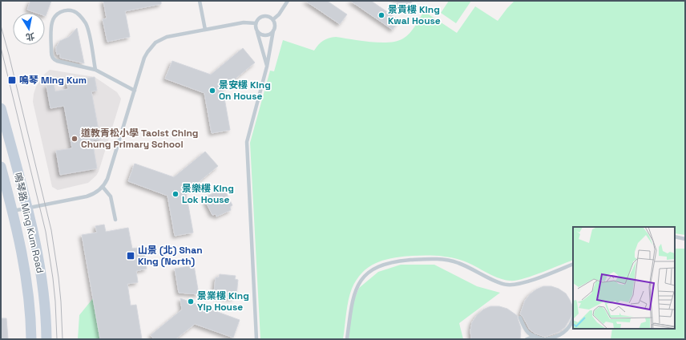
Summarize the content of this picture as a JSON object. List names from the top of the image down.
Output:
{
  "streets": {
    "main road": ["鳴琴路 Ming Kum Road"]
  },
  "places": {
    "other": [
      "景貴樓 King Kwai House",
      "景安樓 King On House",
      "道教青松小學 Taoist Ching Chung Primary School",
      "景樂樓 King Lok House",
      "景業樓 King Yip House"
    ],
    "transit": ["鳴琴 Ming Kum", "山景 (北) Shan King (North)"]
  },
  "north": "bottom"
}
